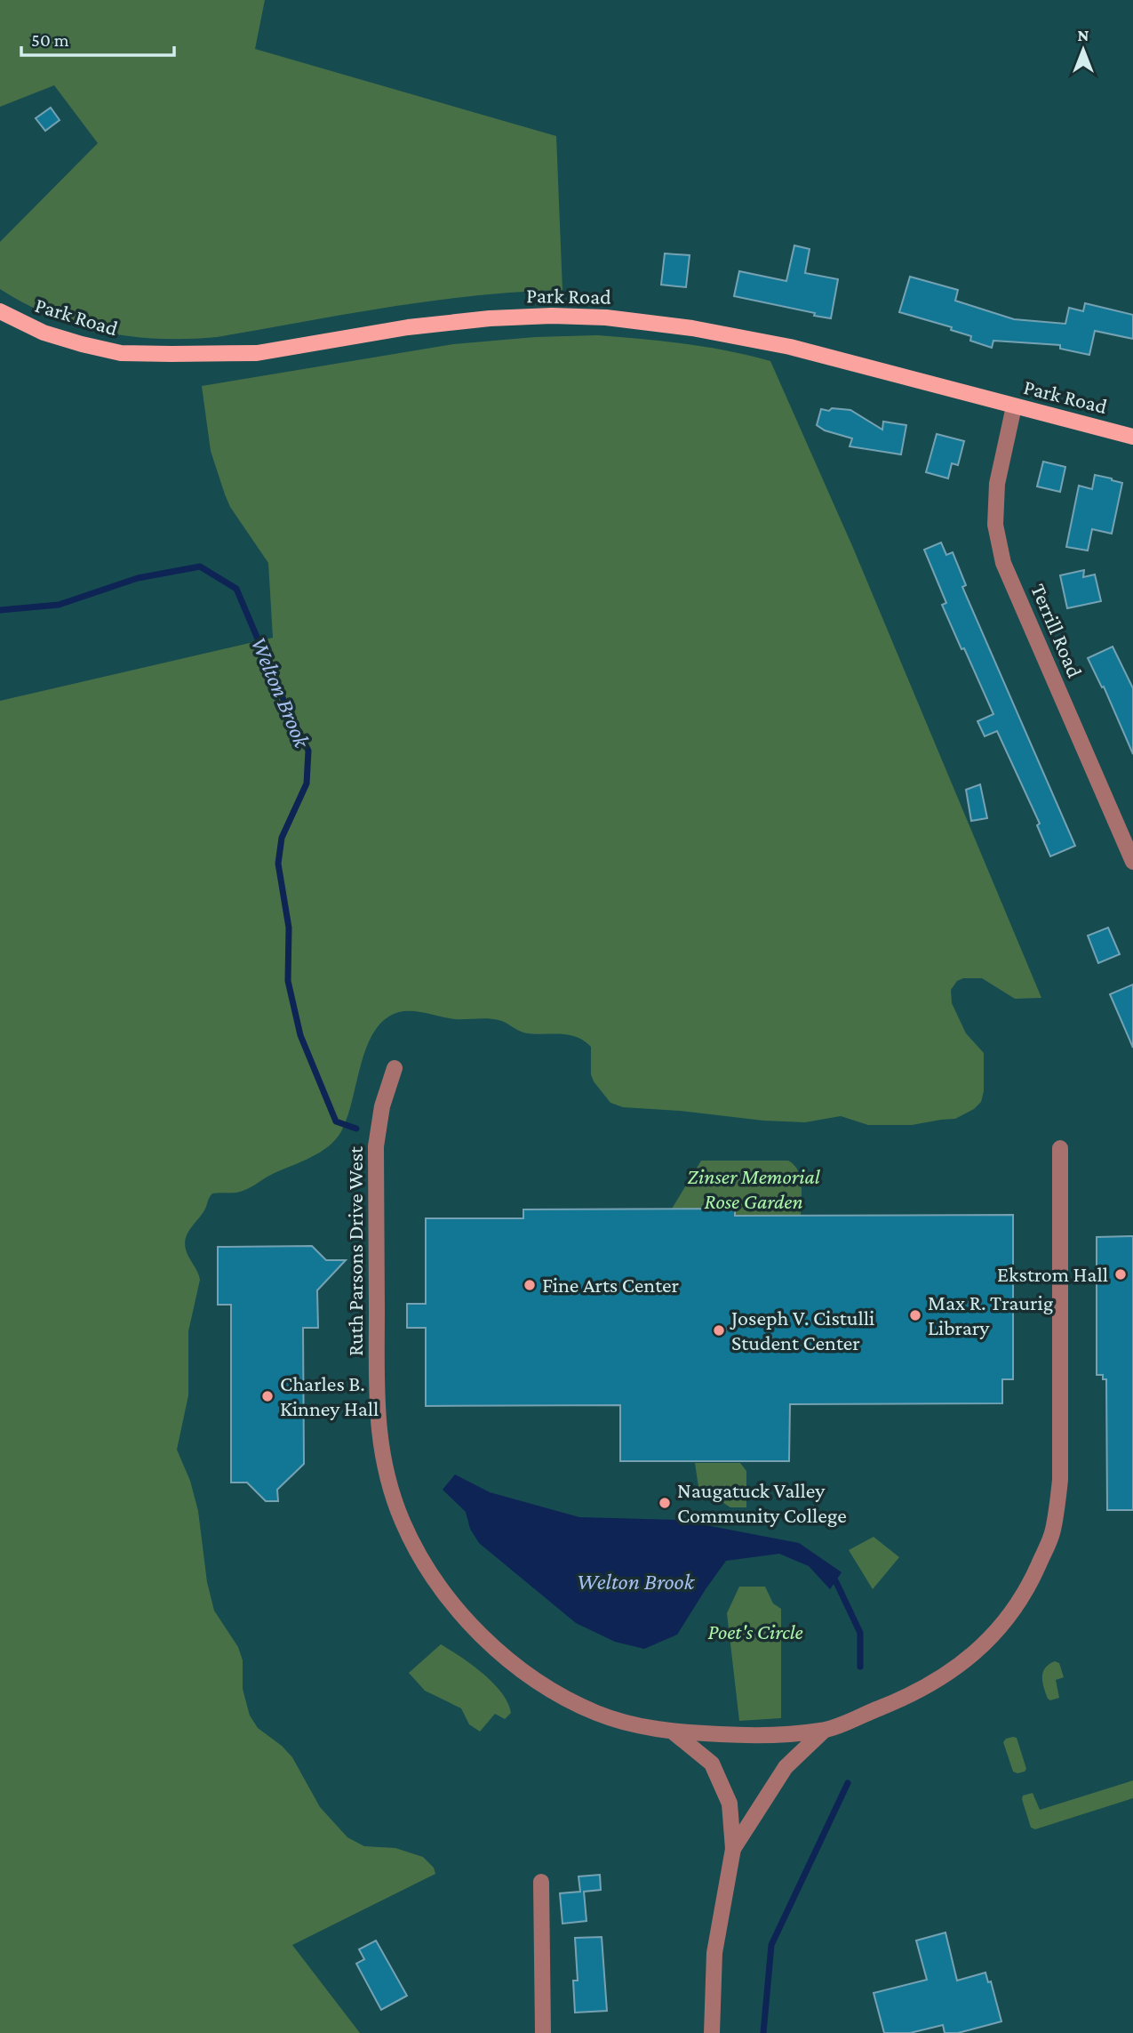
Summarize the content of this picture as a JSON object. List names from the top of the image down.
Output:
{
  "streets": {
    "main road": ["Park Road"],
    "street": ["Terrill Road", "Ruth Parsons Drive West"]
  },
  "crossings": [
    ["Park Road", "Terrill Road"]
  ],
  "water": ["Welton Brook"],
  "parks": ["Zinser Memorial Rose Garden", "Poet's Circle"],
  "places": [
    "Ekstrom Hall",
    "Fine Arts Center",
    "Max R. Traurig Library",
    "Joseph V. Cistulli Student Center",
    "Charles B. Kinney Hall",
    "Naugatuck Valley Community College"
  ],
  "scale_bar": "50 m",
  "north": "top"
}
